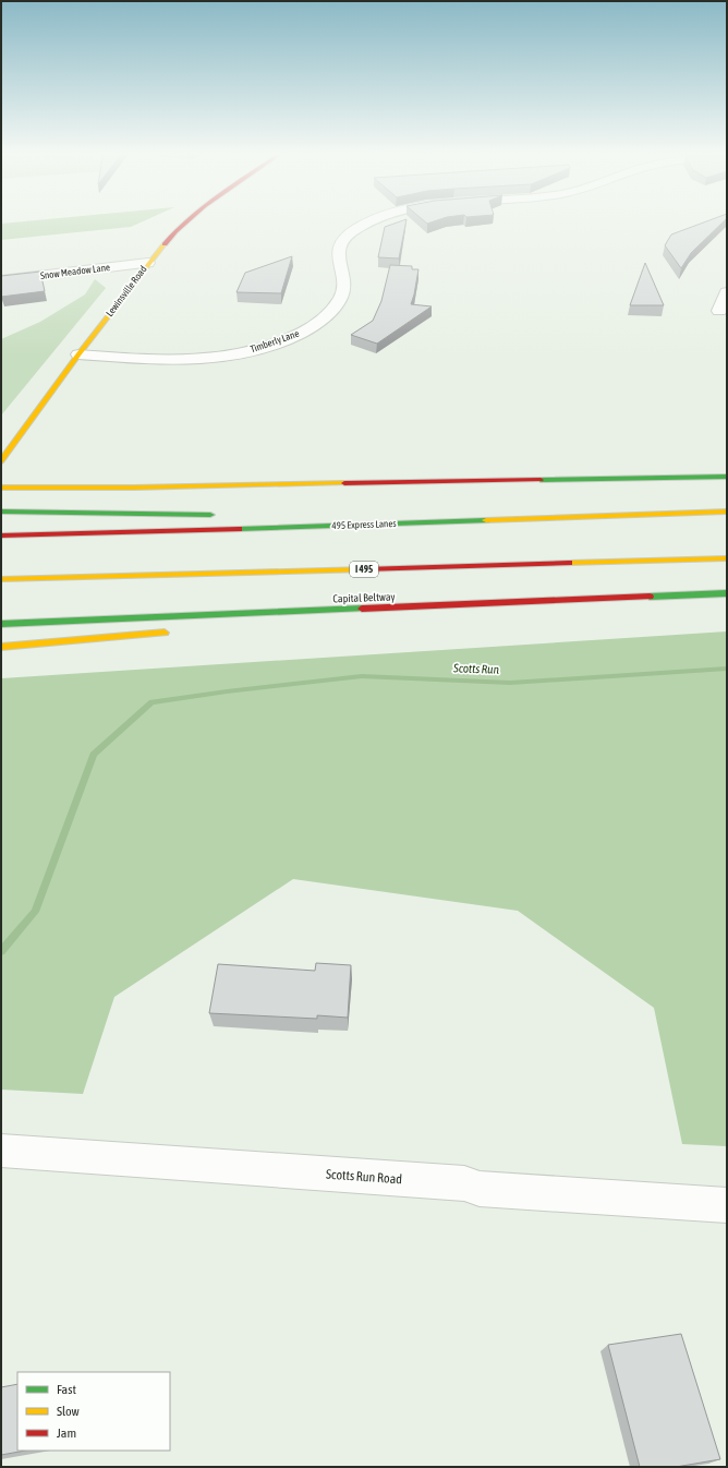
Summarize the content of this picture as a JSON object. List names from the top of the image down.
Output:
{
  "streets": {
    "main road": [
      "Lewinsville Road",
      "495 Express Lanes",
      "I 495",
      "Capital Beltway"
    ],
    "street": ["Snow Meadow Lane", "Timberly Lane", "Scotts Run Road"]
  },
  "crossings": [
    ["Snow Meadow Lane", "Lewinsville Road"],
    ["Lewinsville Road", "Timberly Lane"]
  ],
  "water": ["Scotts Run"],
  "legend": ["Fast", "Slow", "Jam"]
}
